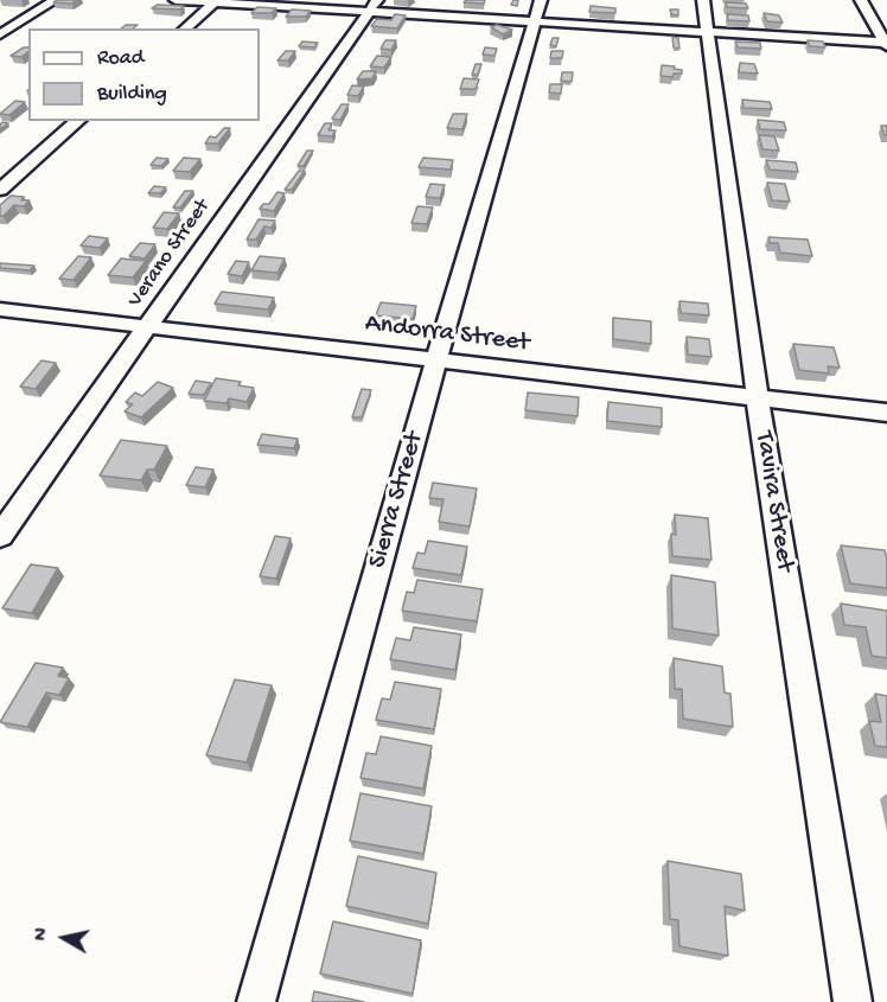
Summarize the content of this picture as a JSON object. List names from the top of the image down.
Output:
{
  "streets": {
    "street": [
      "Verano Street",
      "Andorra Street",
      "Sierra Street",
      "Tavira Street"
    ]
  },
  "crossings": [
    ["Verano Street", "Andorra Street"],
    ["Andorra Street", "Sierra Street"],
    ["Andorra Street", "Tavira Street"]
  ],
  "legend": ["Road", "Building"],
  "north": "left"
}
